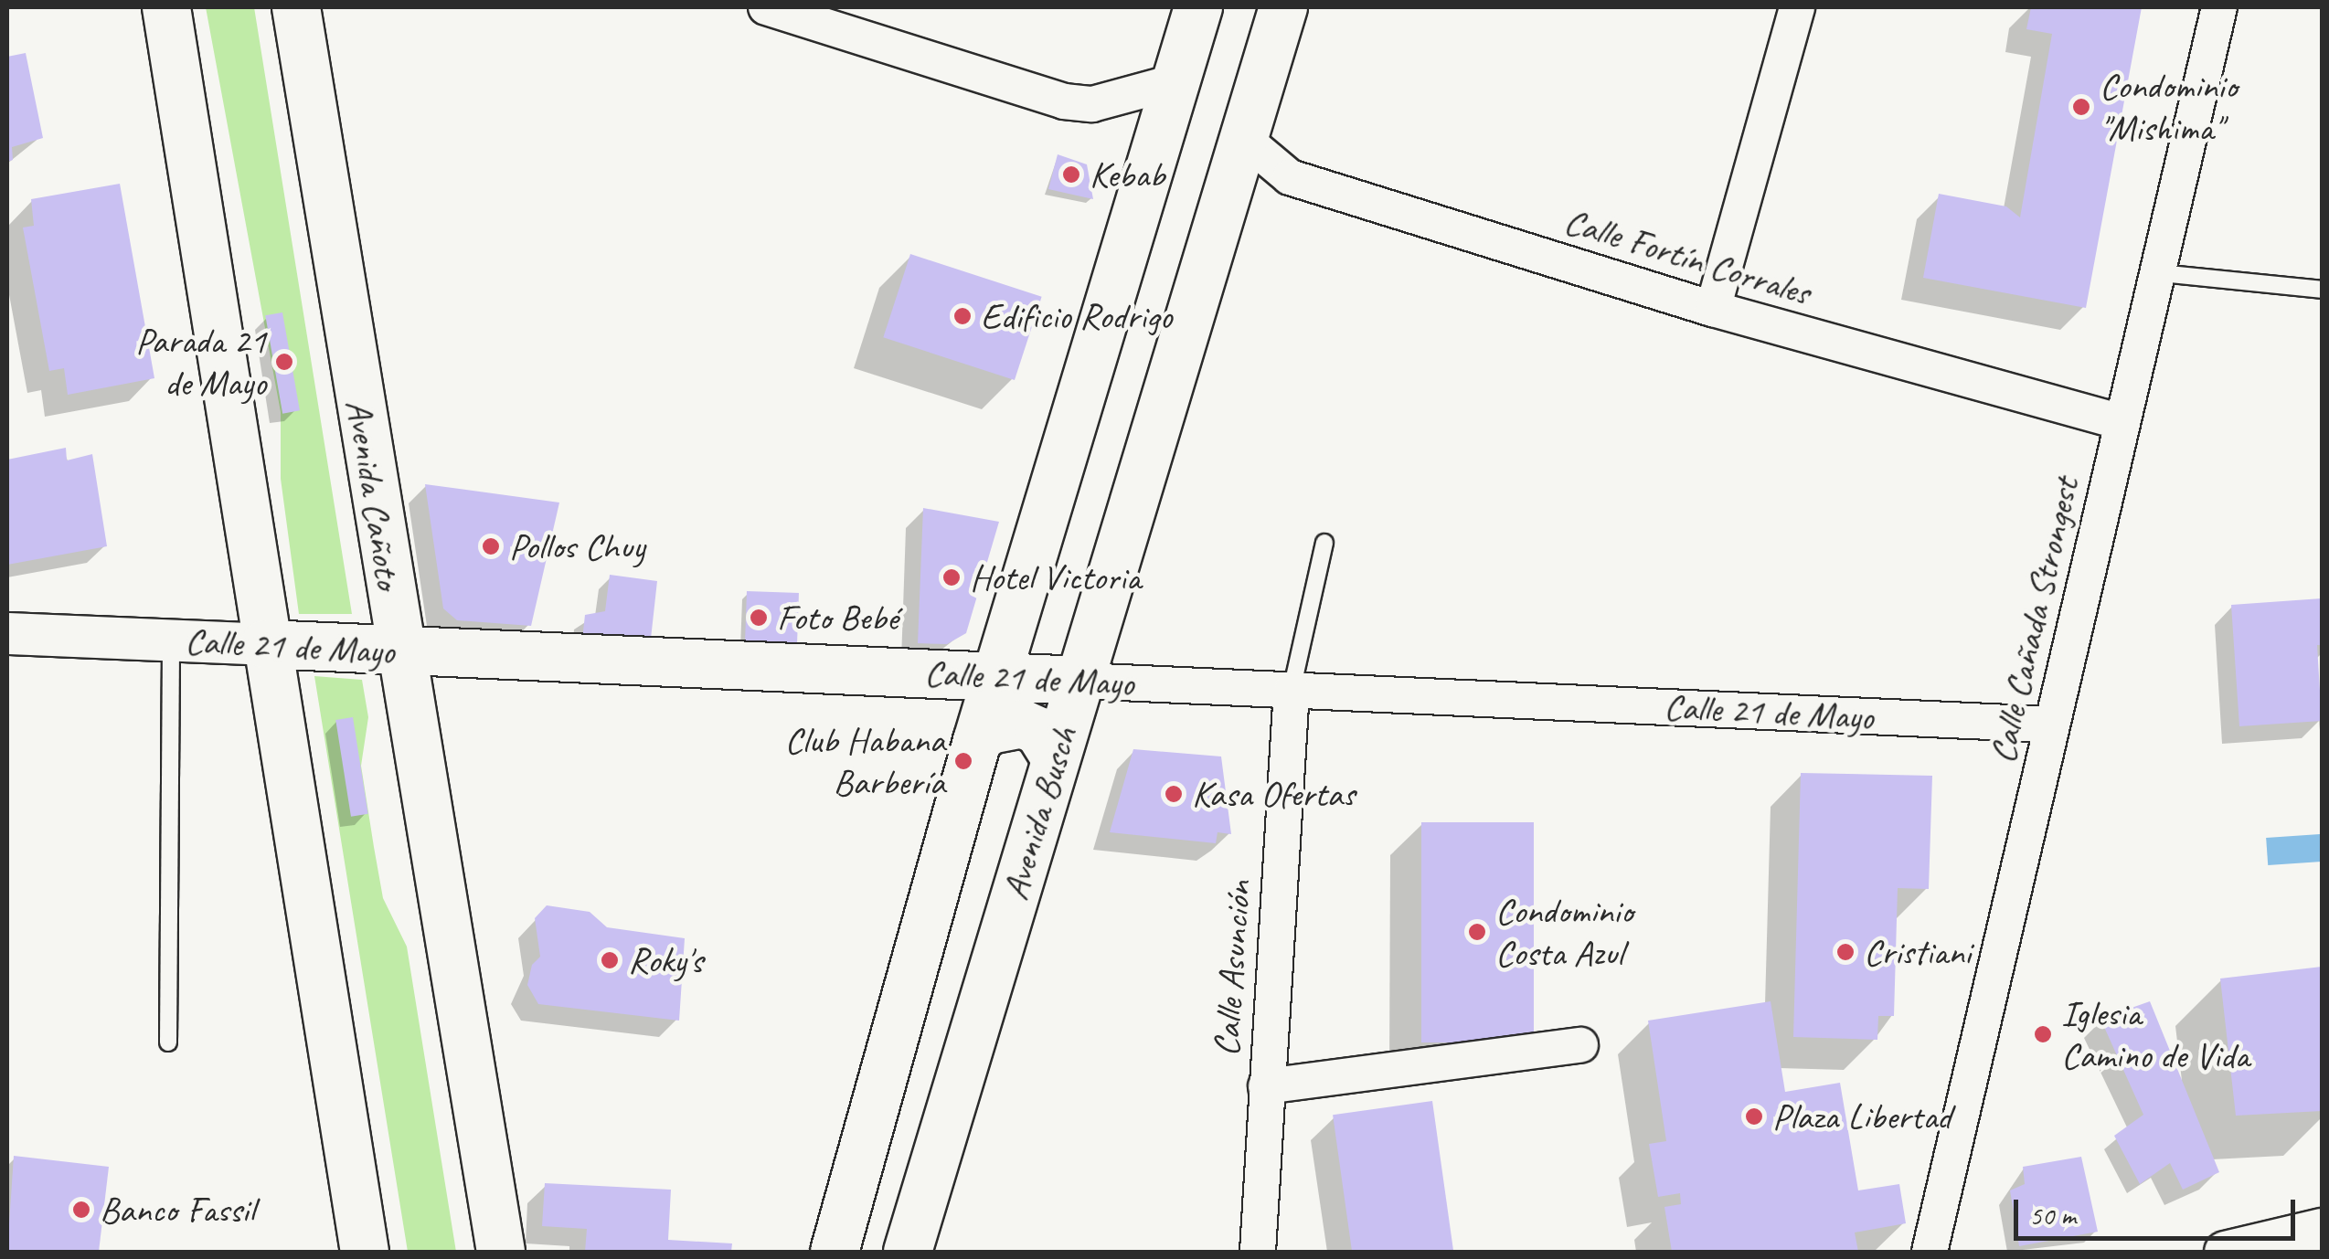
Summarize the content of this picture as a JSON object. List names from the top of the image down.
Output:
{
  "streets": {
    "main road": ["Avenida Cañoto", "Calle 21 de Mayo", "Avenida Busch"],
    "street": ["Calle Fortín Corrales", "Calle Cañada Strongest", "Calle Asunción"]
  },
  "crossings": [
    ["Calle Fortín Corrales", "Calle Cañada Strongest"],
    ["Calle Fortín Corrales", "Avenida Busch"],
    ["Avenida Cañoto", "Calle 21 de Mayo"],
    ["Calle Cañada Strongest", "Calle 21 de Mayo"],
    ["Calle 21 de Mayo", "Avenida Busch"],
    ["Calle 21 de Mayo", "Calle Asunción"]
  ],
  "places": [
    "Condominio \"Mishima\"",
    "Kebab",
    "Edificio Rodrigo",
    "Parada 21 de Mayo",
    "Pollos Chuy",
    "Hotel Victoria",
    "Foto Bebé",
    "Club Habana Barbería",
    "Kasa Ofertas",
    "Condominio Costa Azul",
    "Cristiani",
    "Roky's",
    "Iglesia Camino de Vida",
    "Plaza Libertad",
    "Banco Fassil"
  ],
  "scale_bar": "50 m"
}
